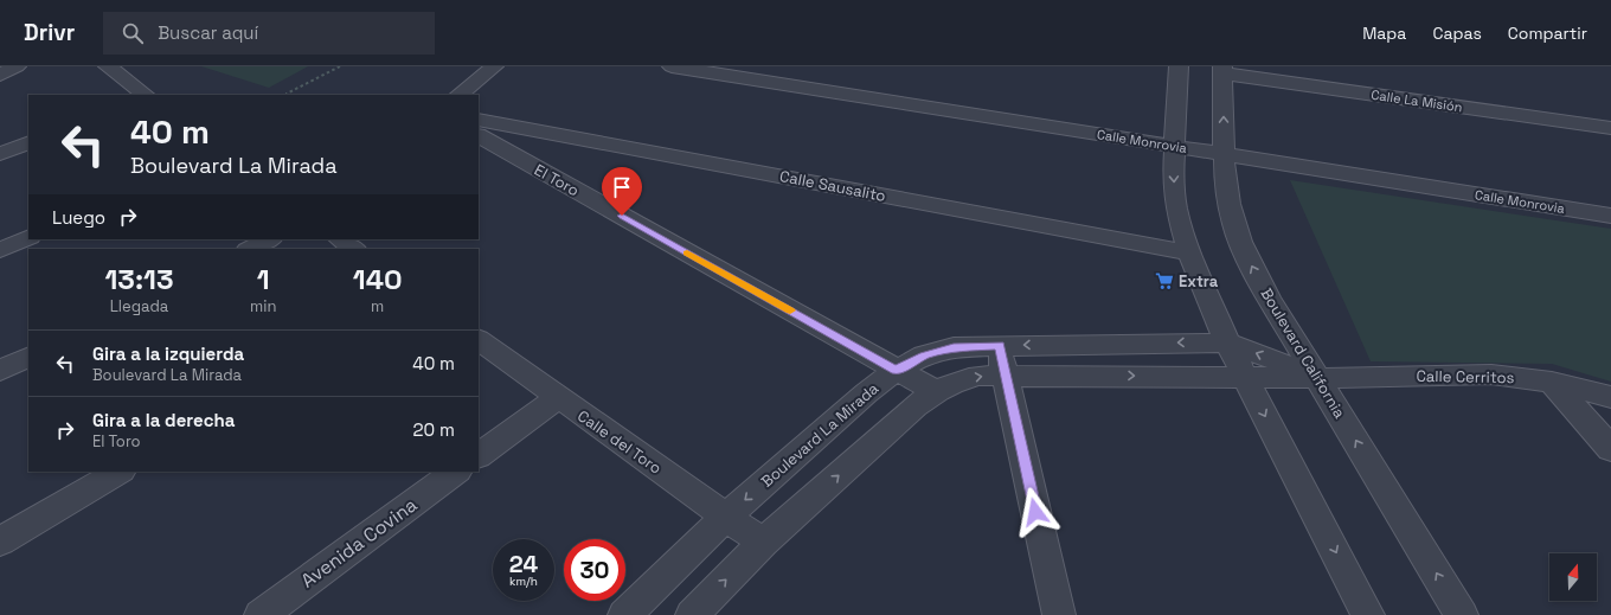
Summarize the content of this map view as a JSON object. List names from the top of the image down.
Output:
{
  "streets": {
    "street": [
      "Calle La Misión",
      "Calle Monrovia",
      "El Toro",
      "Calle Sausalito",
      "Boulevard California",
      "Calle Cerritos",
      "Boulevard La Mirada",
      "Calle del Toro",
      "Avenida Covina"
    ]
  },
  "crossings": [
    ["Calle La Misión", "Boulevard California"],
    ["Calle Monrovia", "Boulevard California"],
    ["El Toro", "Boulevard La Mirada"],
    ["Boulevard California", "Calle Cerritos"],
    ["Calle Cerritos", "Boulevard La Mirada"],
    ["Boulevard La Mirada", "Calle del Toro"]
  ],
  "places": {
    "supermarket": ["Extra"]
  },
  "north": "top",
  "page": {
    "header": "Drivr",
    "search": "Buscar aquí",
    "nav": ["Mapa", "Capas", "Compartir"],
    "turn": ["40 m", "Boulevard La Mirada"],
    "then": "Luego",
    "eta": [
      "13:13",
      "Llegada",
      "1",
      "min",
      "140",
      "m"
    ],
    "list": [
      {
        "name": "Gira a la izquierda",
        "note": "Boulevard La Mirada",
        "value": "40 m"
      },
      {
        "name": "Gira a la derecha",
        "note": "El Toro",
        "value": "20 m"
      }
    ],
    "speed": "24 km/h",
    "limit": "30"
  }
}
